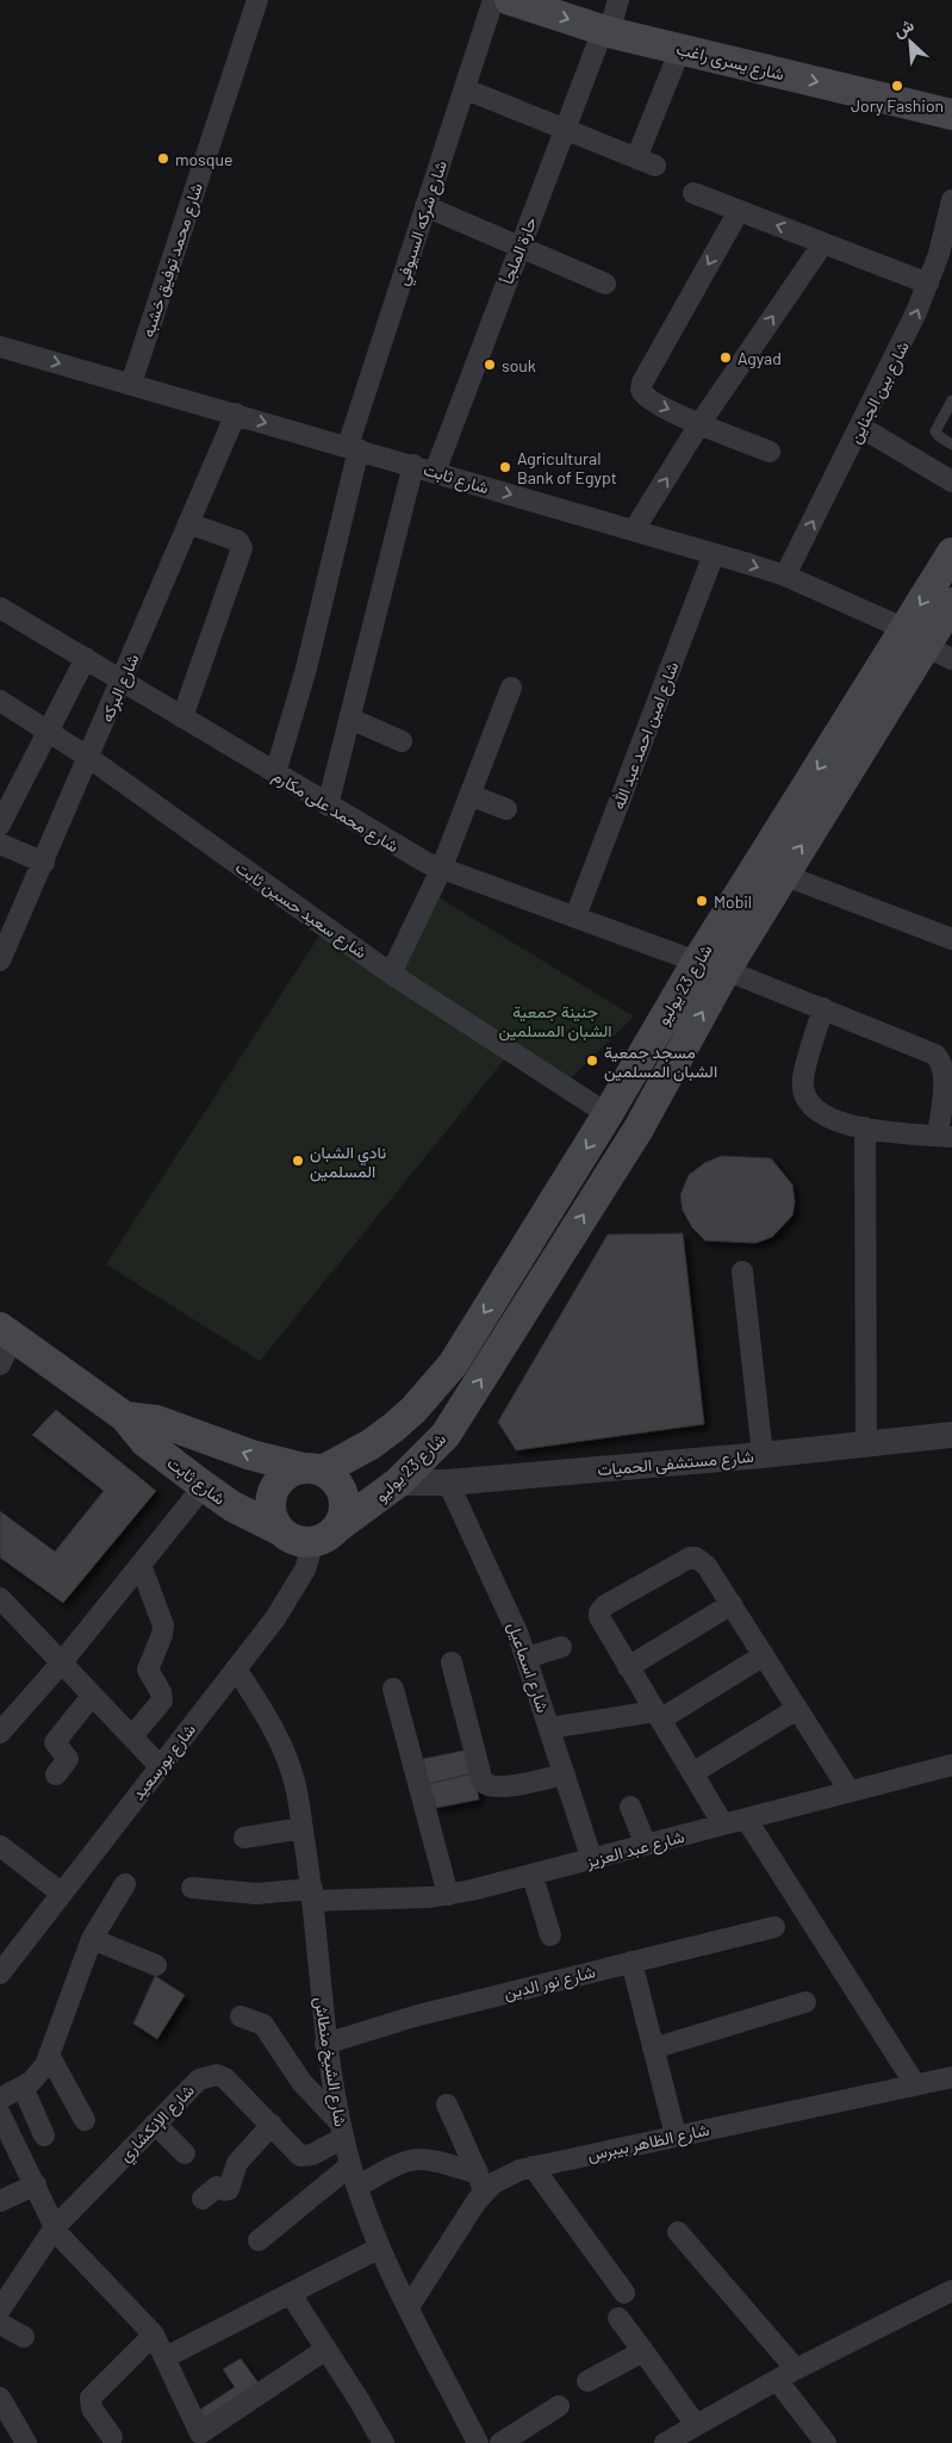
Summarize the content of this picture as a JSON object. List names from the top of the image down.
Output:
{
  "streets": {
    "main road": ["شارع يسرى راغب", "شارع ثابت", "شارع 23 يوليو"],
    "street": [
      "شارع شركه السيوفي",
      "حارة الملجأ",
      "شارع محمد توفيق خشبه",
      "شارع بين الجناين",
      "شارع البركه",
      "شارع امين احمد عبد الله",
      "شارع محمد على مكارم",
      "شارع سعيد حسين ثابت",
      "شارع مستشفى الحميات",
      "شارع اسماعيل",
      "شارع بورسعيد",
      "شارع عبد العزيز",
      "شارع نور الدين",
      "شارع الشيخ منطاش",
      "شارع الإنكشاري",
      "شارع الظاهر بيبرس"
    ]
  },
  "crossings": [
    ["شارع يسرى راغب", "حارة الملجأ"],
    ["شارع شركه السيوفي", "شارع ثابت"],
    ["شارع شركه السيوفي", "شارع محمد على مكارم"],
    ["حارة الملجأ", "شارع ثابت"],
    ["شارع محمد توفيق خشبه", "شارع ثابت"],
    ["شارع بين الجناين", "شارع ثابت"],
    ["شارع ثابت", "شارع البركه"],
    ["شارع ثابت", "شارع امين احمد عبد الله"],
    ["شارع ثابت", "شارع 23 يوليو"],
    ["شارع ثابت", "شارع بورسعيد"],
    ["شارع البركه", "شارع محمد على مكارم"],
    ["شارع البركه", "شارع سعيد حسين ثابت"],
    ["شارع امين احمد عبد الله", "شارع محمد على مكارم"],
    ["شارع محمد على مكارم", "شارع 23 يوليو"],
    ["شارع سعيد حسين ثابت", "شارع 23 يوليو"],
    ["شارع 23 يوليو", "شارع مستشفى الحميات"],
    ["شارع 23 يوليو", "شارع بورسعيد"],
    ["شارع مستشفى الحميات", "شارع اسماعيل"],
    ["شارع اسماعيل", "شارع عبد العزيز"],
    ["شارع بورسعيد", "شارع الشيخ منطاش"],
    ["شارع عبد العزيز", "شارع الشيخ منطاش"],
    ["شارع نور الدين", "شارع الشيخ منطاش"],
    ["شارع الشيخ منطاش", "شارع الإنكشاري"],
    ["شارع الشيخ منطاش", "شارع الظاهر بيبرس"]
  ],
  "one_way": ["شارع يسرى راغب"],
  "parks": ["جنينة جمعية الشبان المسلمين"],
  "places": [
    "Jory Fashion",
    "mosque",
    "Agyad",
    "souk",
    "Agricultural Bank of Egypt",
    "Mobil",
    "مسجد جمعية الشبان المسلمين",
    "نادي الشبان المسلمين"
  ],
  "north": "top left"
}
